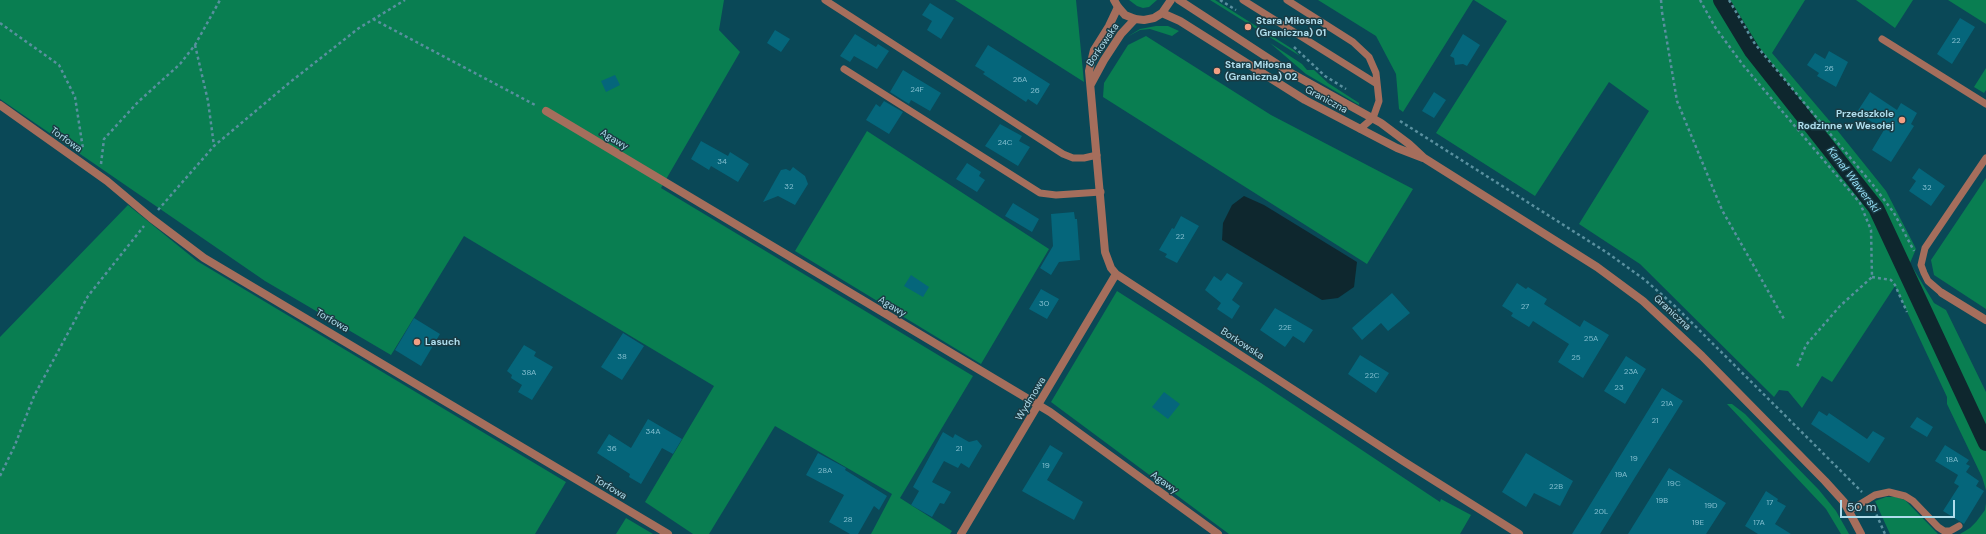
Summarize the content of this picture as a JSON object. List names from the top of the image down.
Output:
{
  "streets": {
    "street": [
      "Borkowska",
      "Graniczna",
      "Torfowa",
      "Agawy",
      "Wydmowa"
    ]
  },
  "crossings": [
    ["Borkowska", "Wydmowa"],
    ["Agawy", "Wydmowa"]
  ],
  "water": ["Kanał Wawerski"],
  "places": [
    "Stara Miłosna (Graniczna) 01",
    "Stara Miłosna (Graniczna) 02",
    "Przedszkole Rodzinne w Wesołej",
    "Lasuch"
  ],
  "house_numbers": [
    "22",
    "26",
    "26A",
    "24F",
    "26",
    "24C",
    "34",
    "32",
    "32",
    "22",
    "30",
    "27",
    "22E",
    "25A",
    "38",
    "25",
    "23A",
    "38A",
    "22C",
    "23",
    "21A",
    "21",
    "34A",
    "36",
    "21",
    "19",
    "18A",
    "19",
    "28A",
    "19A",
    "19C",
    "22B",
    "19B",
    "17",
    "19D",
    "20L",
    "28",
    "19E",
    "17A"
  ],
  "scale_bar": "50 m"
}
